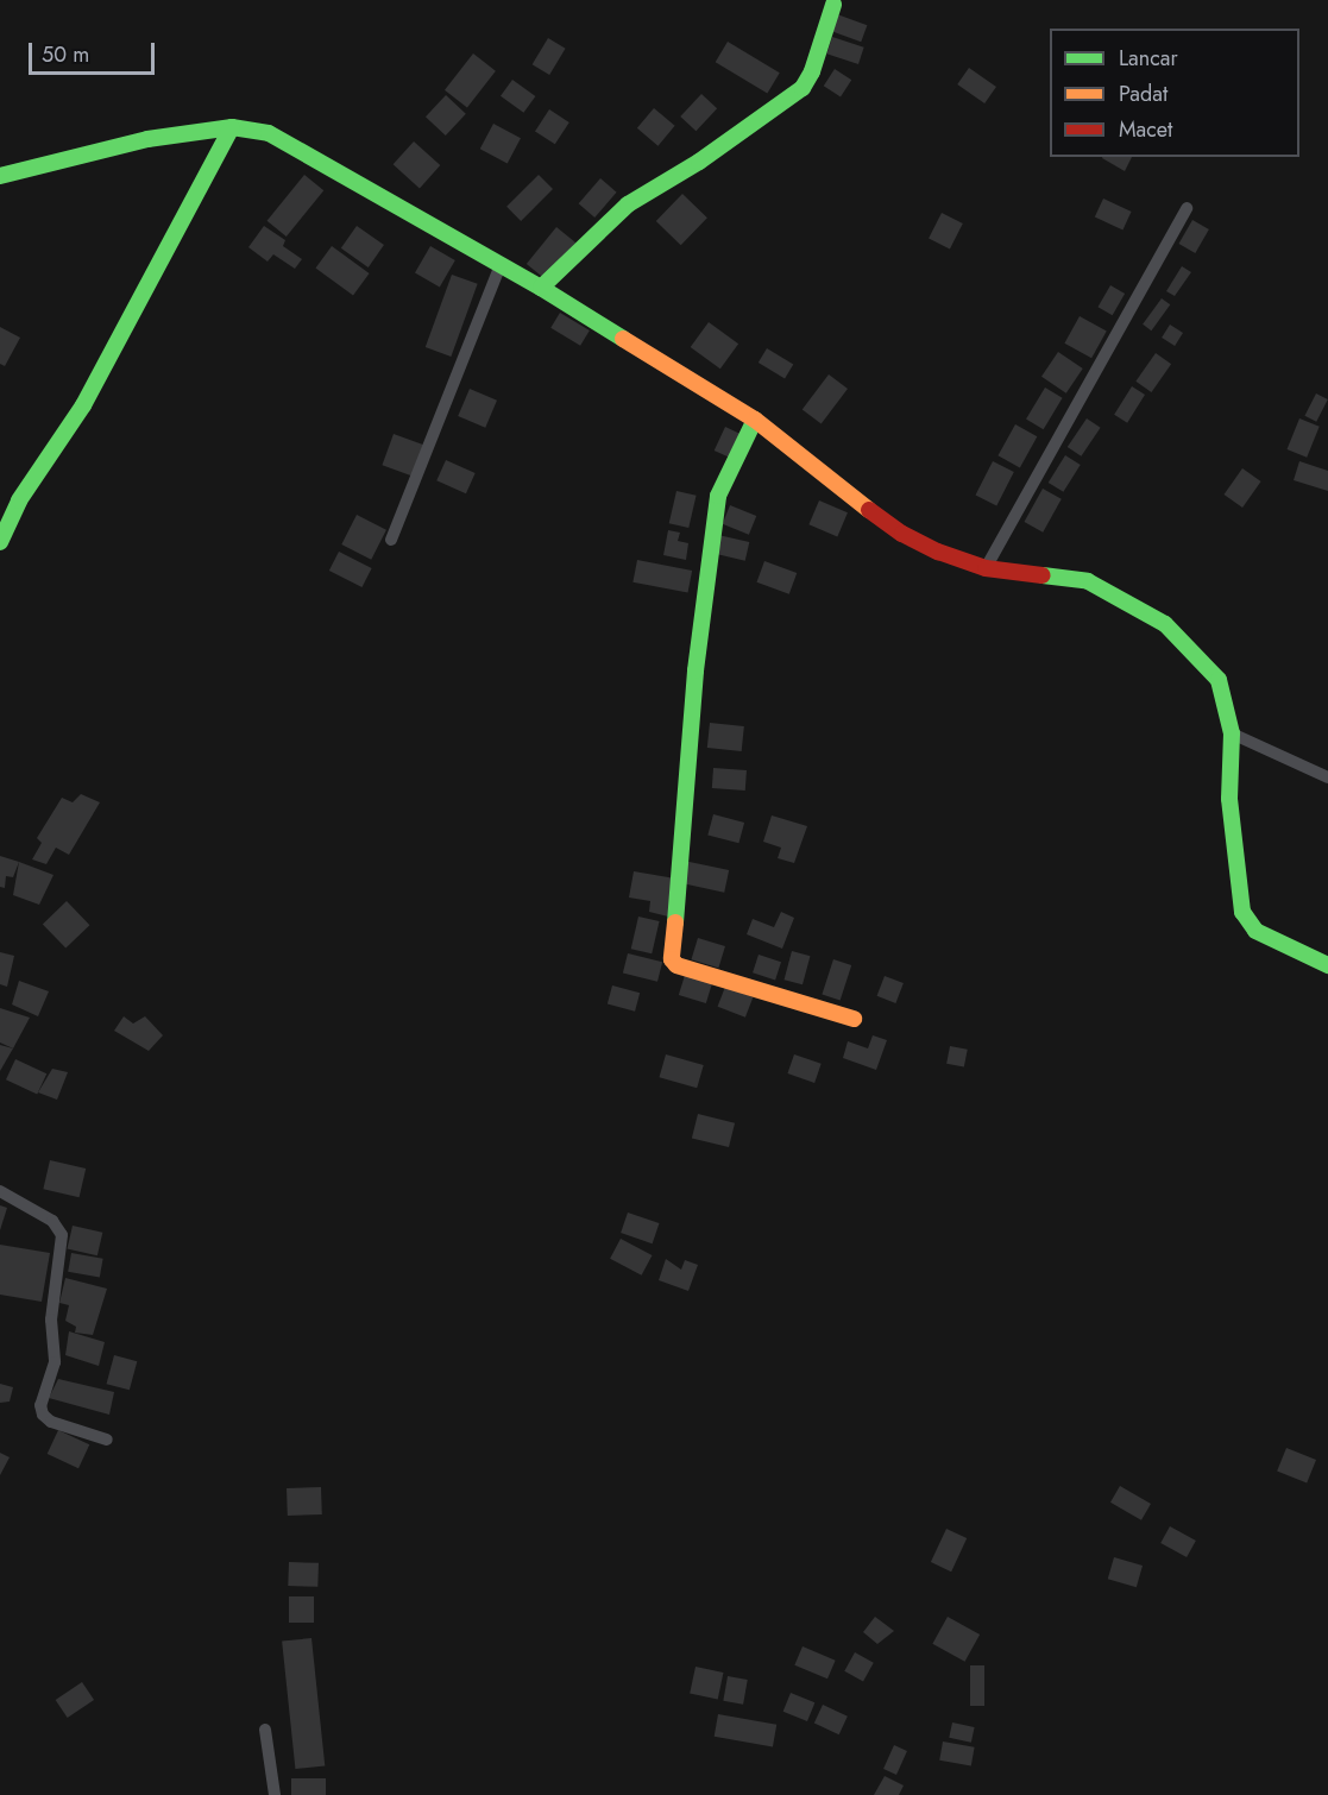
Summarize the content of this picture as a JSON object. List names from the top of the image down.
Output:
{
  "legend": ["Lancar", "Padat", "Macet"],
  "scale_bar": "50 m"
}
